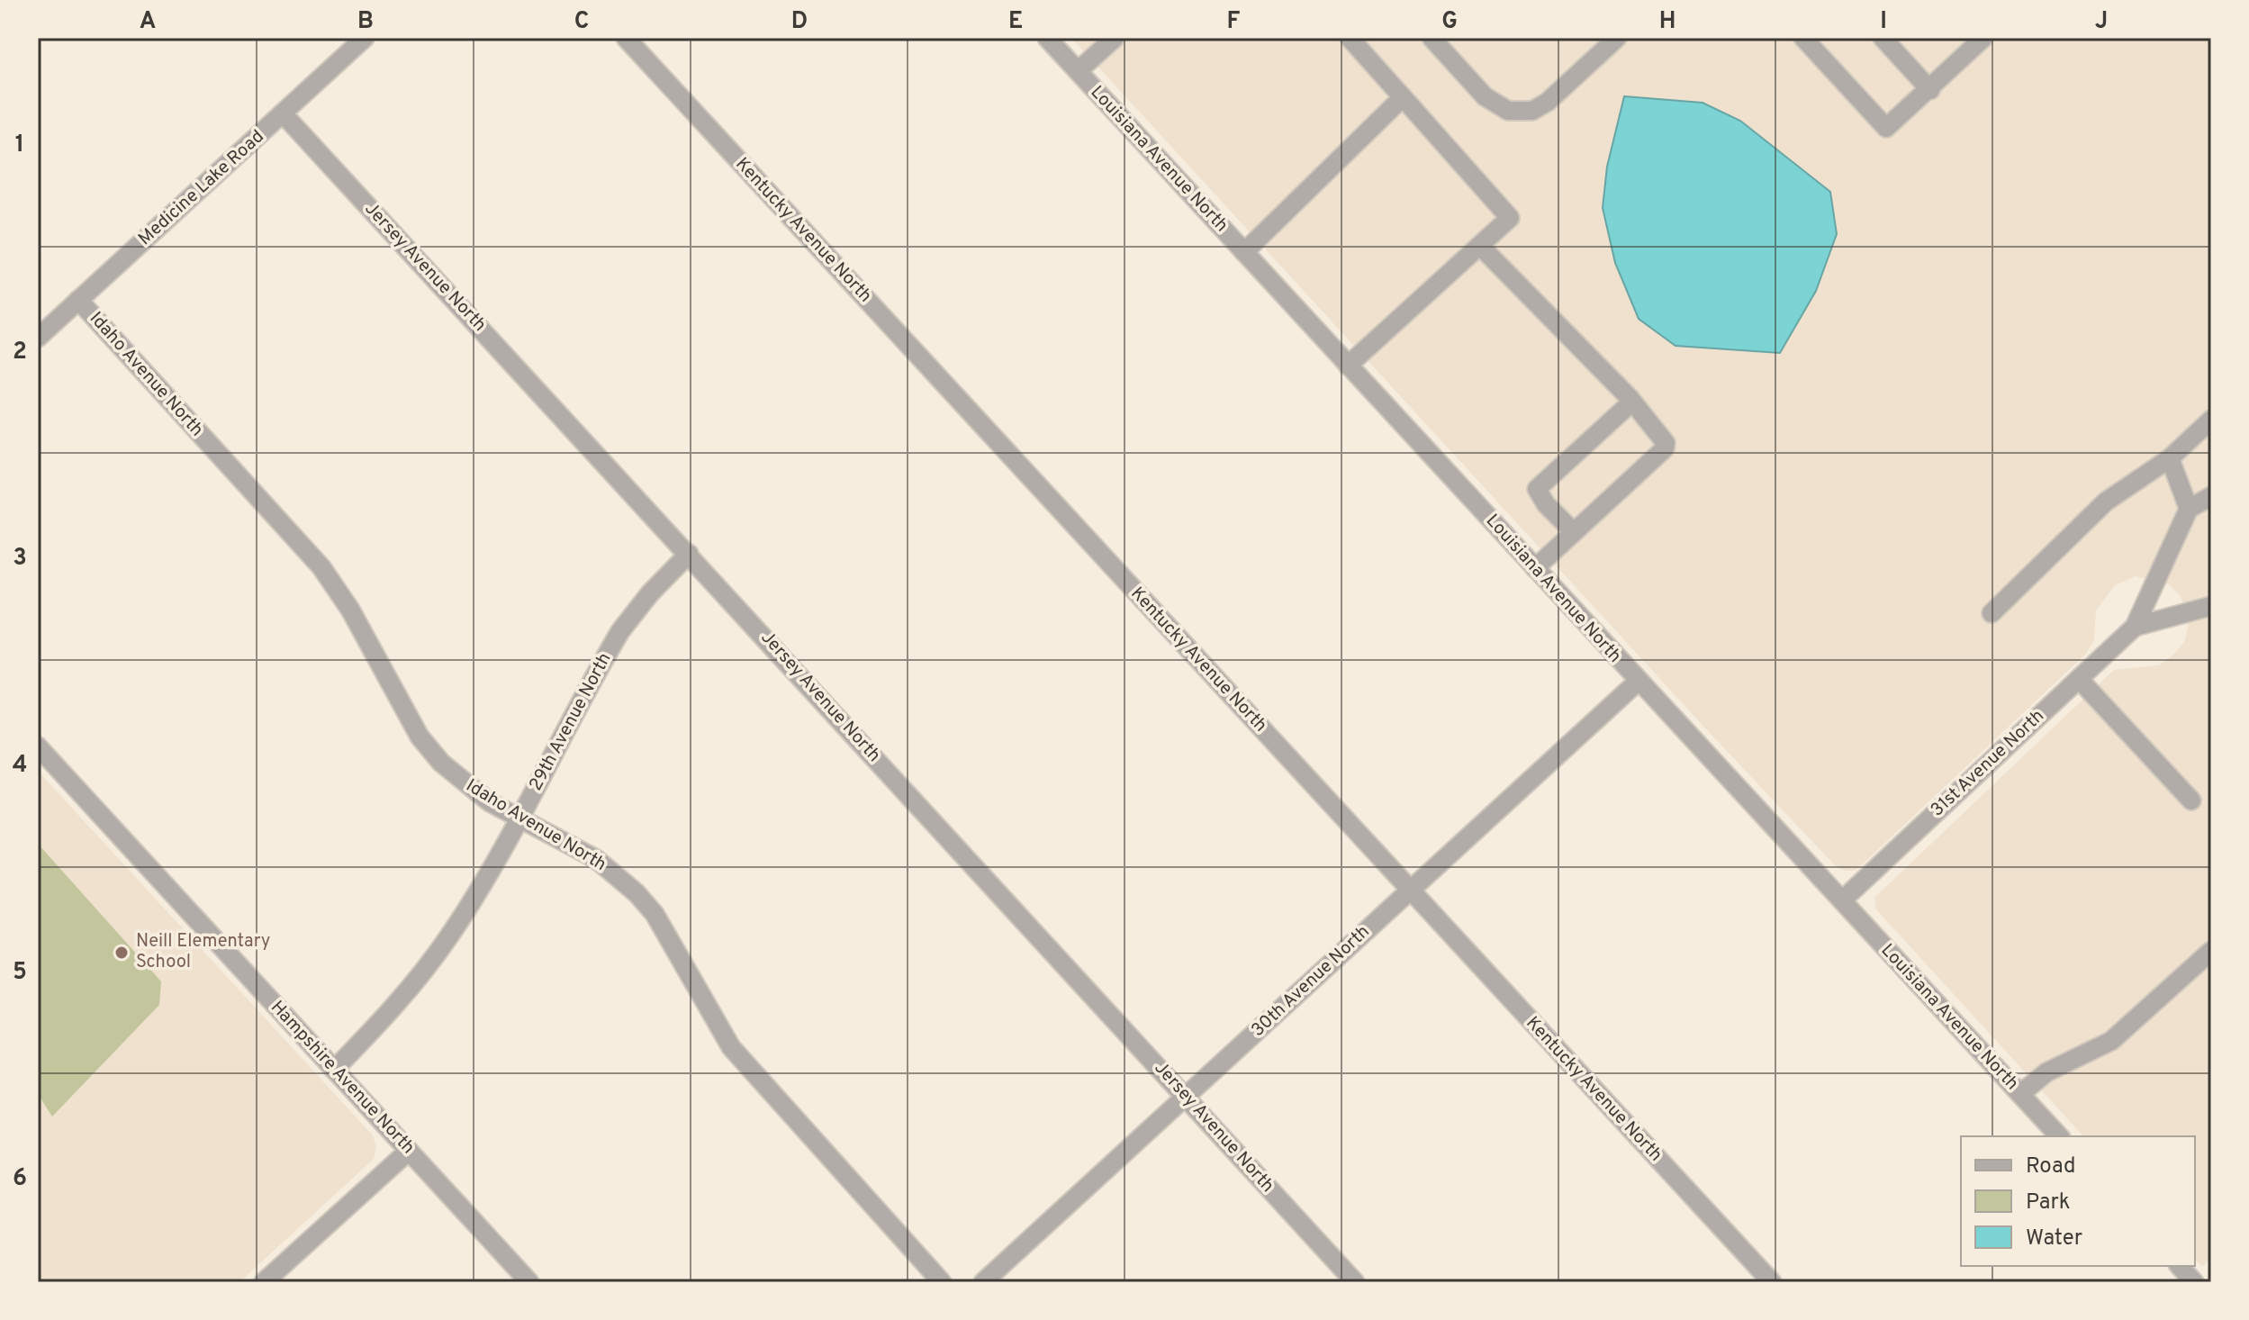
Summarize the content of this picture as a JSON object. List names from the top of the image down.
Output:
{
  "streets": {
    "street": [
      "Louisiana Avenue North",
      "Medicine Lake Road",
      "Kentucky Avenue North",
      "Jersey Avenue North",
      "Idaho Avenue North",
      "29th Avenue North",
      "31st Avenue North",
      "30th Avenue North",
      "Hampshire Avenue North"
    ]
  },
  "crossings": [
    ["Louisiana Avenue North", "31st Avenue North"],
    ["Louisiana Avenue North", "30th Avenue North"],
    ["Medicine Lake Road", "Jersey Avenue North"],
    ["Medicine Lake Road", "Idaho Avenue North"],
    ["Kentucky Avenue North", "30th Avenue North"],
    ["Jersey Avenue North", "29th Avenue North"],
    ["Jersey Avenue North", "30th Avenue North"],
    ["Idaho Avenue North", "29th Avenue North"],
    ["29th Avenue North", "Hampshire Avenue North"]
  ],
  "places": ["Neill Elementary School"],
  "legend": ["Road", "Park", "Water"],
  "grid": {
    "columns": [
      "A",
      "B",
      "C",
      "D",
      "E",
      "F",
      "G",
      "H",
      "I",
      "J"
    ],
    "rows": [
      "1",
      "2",
      "3",
      "4",
      "5",
      "6"
    ]
  }
}
